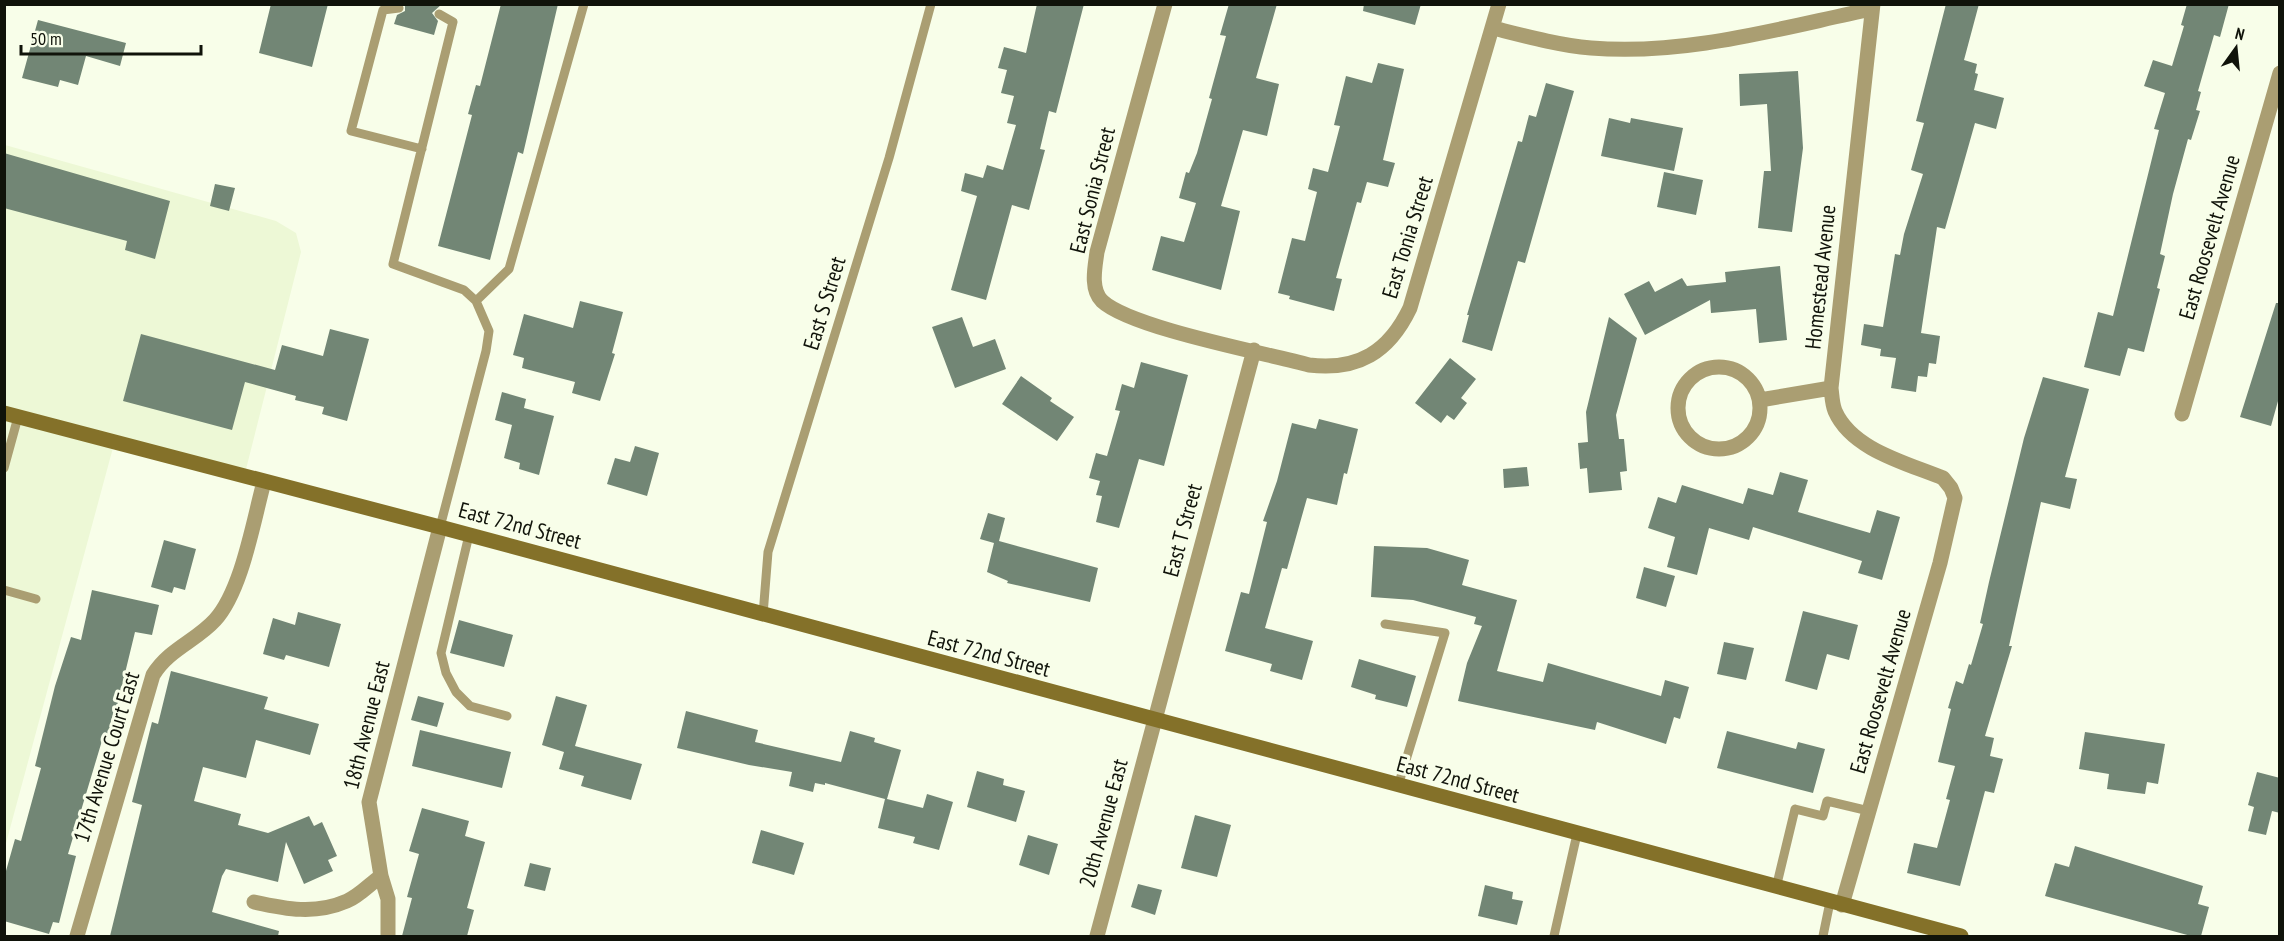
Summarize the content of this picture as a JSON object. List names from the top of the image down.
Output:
{
  "streets": {
    "main road": ["East 72nd Street"],
    "street": [
      "East Sonia Street",
      "East Tonia Street",
      "East Roosevelt Avenue",
      "Homestead Avenue",
      "East T Street",
      "18th Avenue East",
      "17th Avenue Court East",
      "20th Avenue East"
    ],
    "lane": ["East S Street"]
  },
  "crossings": [
    ["East Sonia Street", "East Tonia Street"],
    ["East Sonia Street", "East T Street"],
    ["East Tonia Street", "East T Street"],
    ["East Roosevelt Avenue", "Homestead Avenue"],
    ["East Roosevelt Avenue", "East 72nd Street"],
    ["East S Street", "East 72nd Street"],
    ["East 72nd Street", "East T Street"],
    ["East 72nd Street", "18th Avenue East"],
    ["East 72nd Street", "17th Avenue Court East"],
    ["East 72nd Street", "20th Avenue East"],
    ["East T Street", "20th Avenue East"]
  ],
  "scale_bar": "50 m",
  "north": "top"
}
